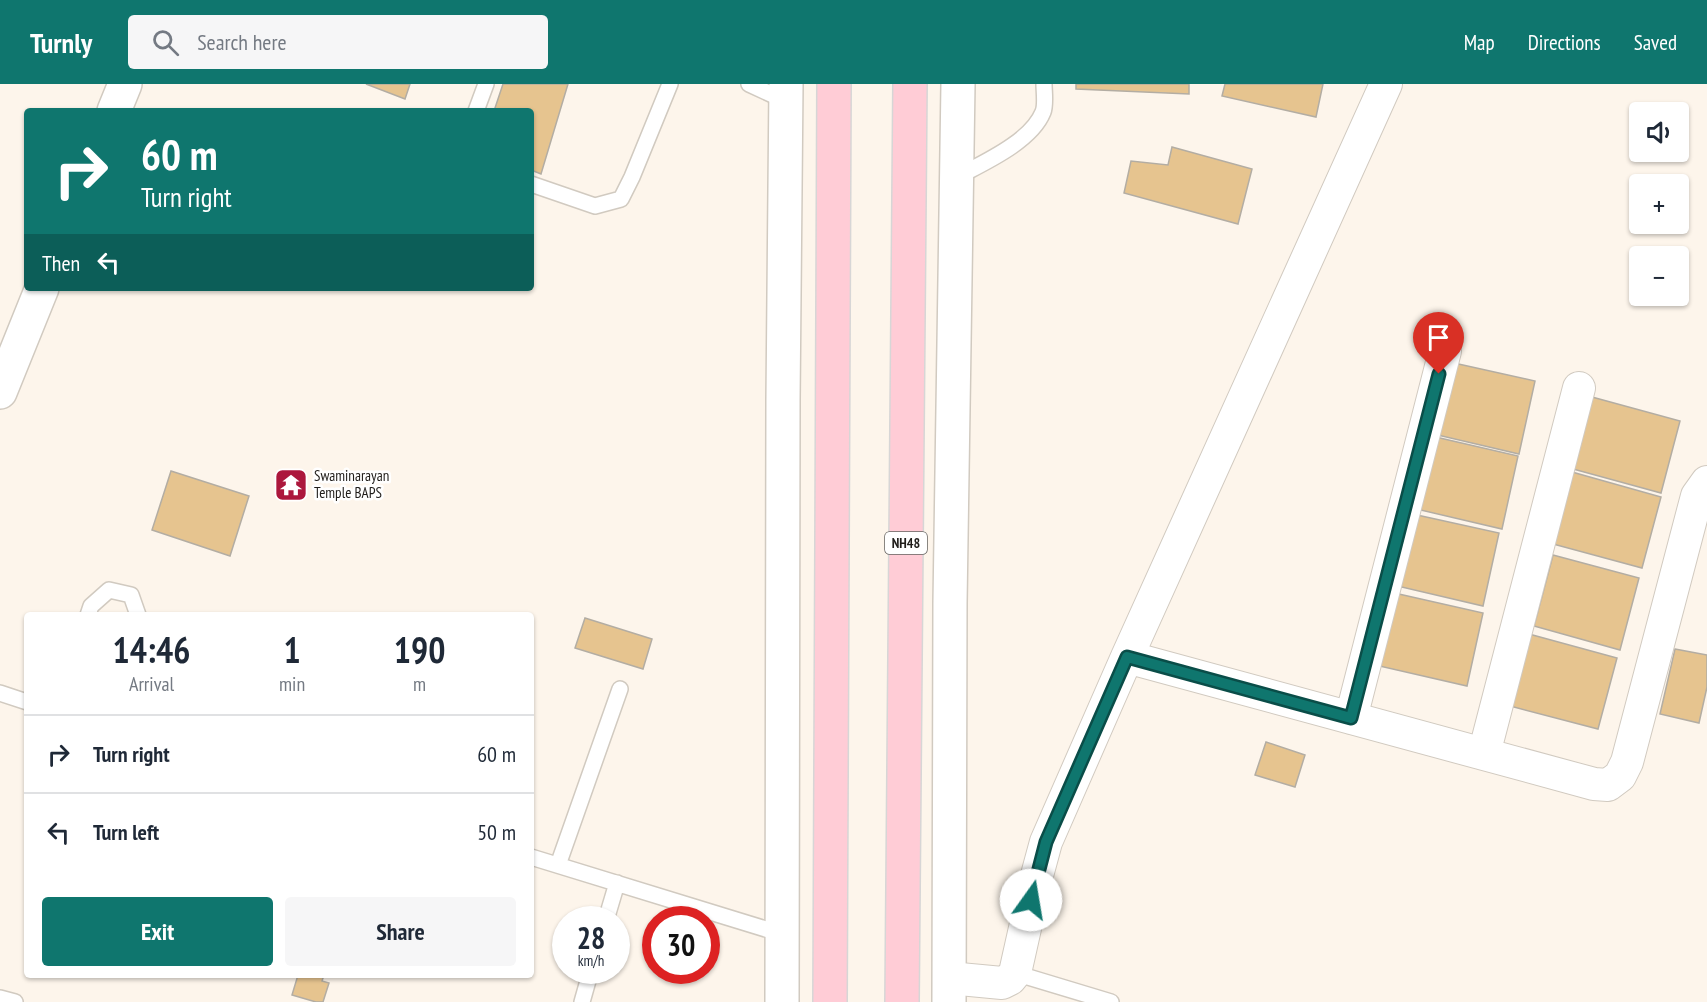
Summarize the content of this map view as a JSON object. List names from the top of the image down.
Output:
{
  "streets": {
    "highway": ["NH48"]
  },
  "places": {
    "temple": ["Swaminarayan Temple BAPS"]
  },
  "page": {
    "header": "Turnly",
    "search": "Search here",
    "nav": ["Map", "Directions", "Saved"],
    "map_buttons": ["+", "−"],
    "turn": ["60 m", "Turn right"],
    "then": "Then",
    "eta": [
      "14:46",
      "Arrival",
      "1",
      "min",
      "190",
      "m"
    ],
    "list": [
      {
        "name": "Turn right",
        "value": "60 m"
      },
      {
        "name": "Turn left",
        "value": "50 m"
      }
    ],
    "buttons": ["Exit", "Share"],
    "speed": "28 km/h",
    "limit": "30"
  }
}
